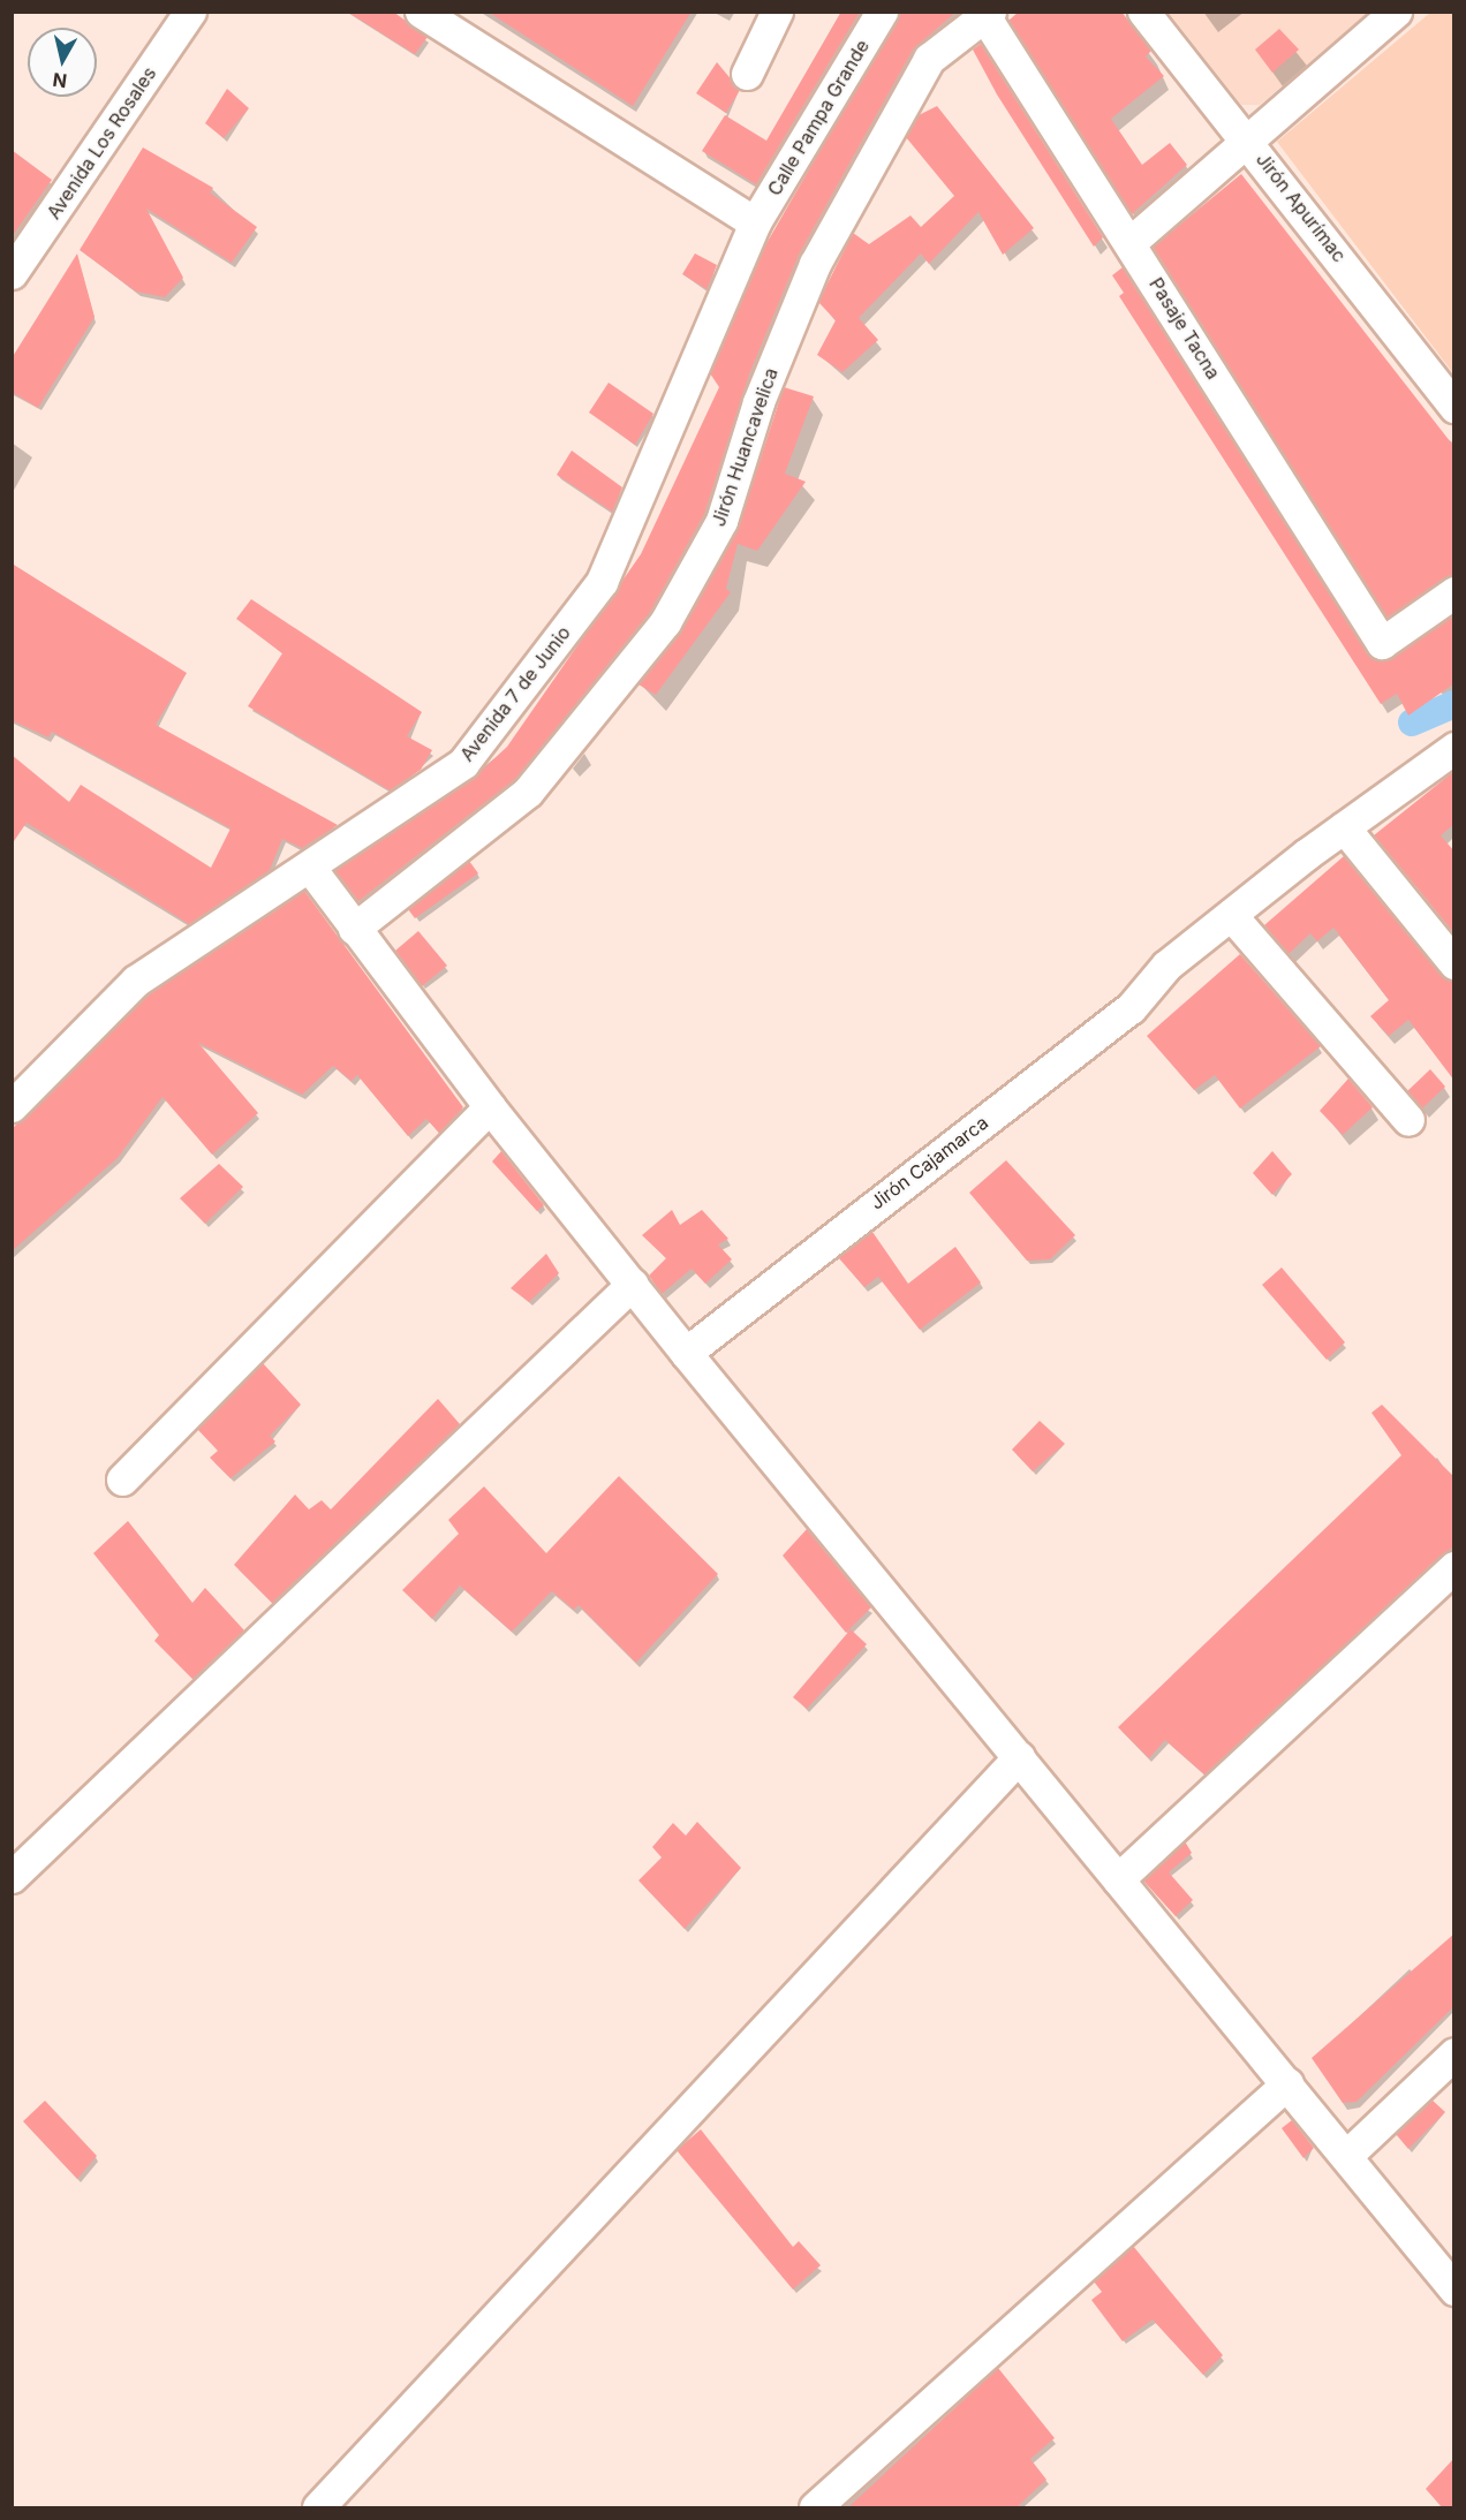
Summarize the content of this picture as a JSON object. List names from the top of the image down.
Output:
{
  "streets": {
    "street": [
      "Calle Pampa Grande",
      "Avenida Los Rosales",
      "Jirón Apurímac",
      "Pasaje Tacna",
      "Jirón Huancavelica",
      "Avenida 7 de Junio",
      "Jirón Cajamarca"
    ]
  },
  "crossings": [
    ["Calle Pampa Grande", "Avenida 7 de Junio"],
    ["Pasaje Tacna", "Jirón Huancavelica"]
  ],
  "north": "bottom"
}
